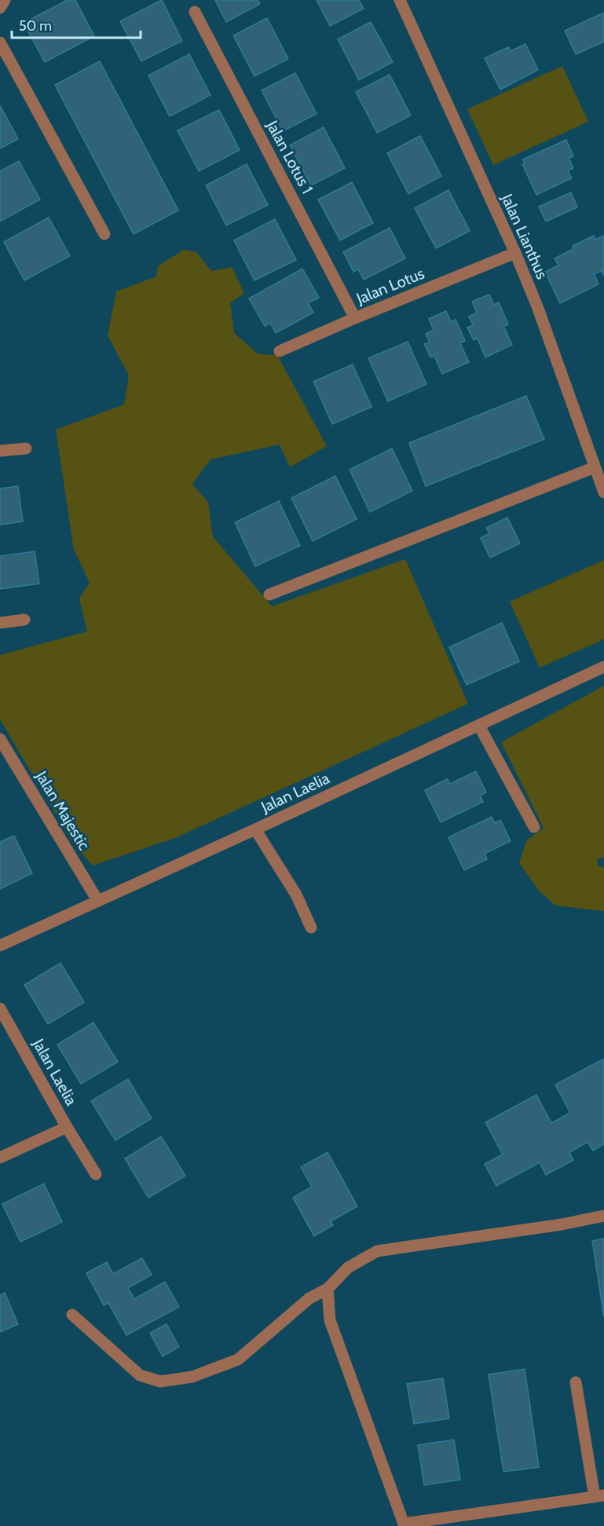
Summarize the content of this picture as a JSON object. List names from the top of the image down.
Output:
{
  "streets": {
    "street": [
      "Jalan Lotus 1",
      "Jalan Lianthus",
      "Jalan Lotus",
      "Jalan Laelia",
      "Jalan Majestic"
    ]
  },
  "crossings": [
    ["Jalan Lotus 1", "Jalan Lotus"],
    ["Jalan Lianthus", "Jalan Lotus"],
    ["Jalan Laelia", "Jalan Majestic"]
  ],
  "scale_bar": "50 m"
}
